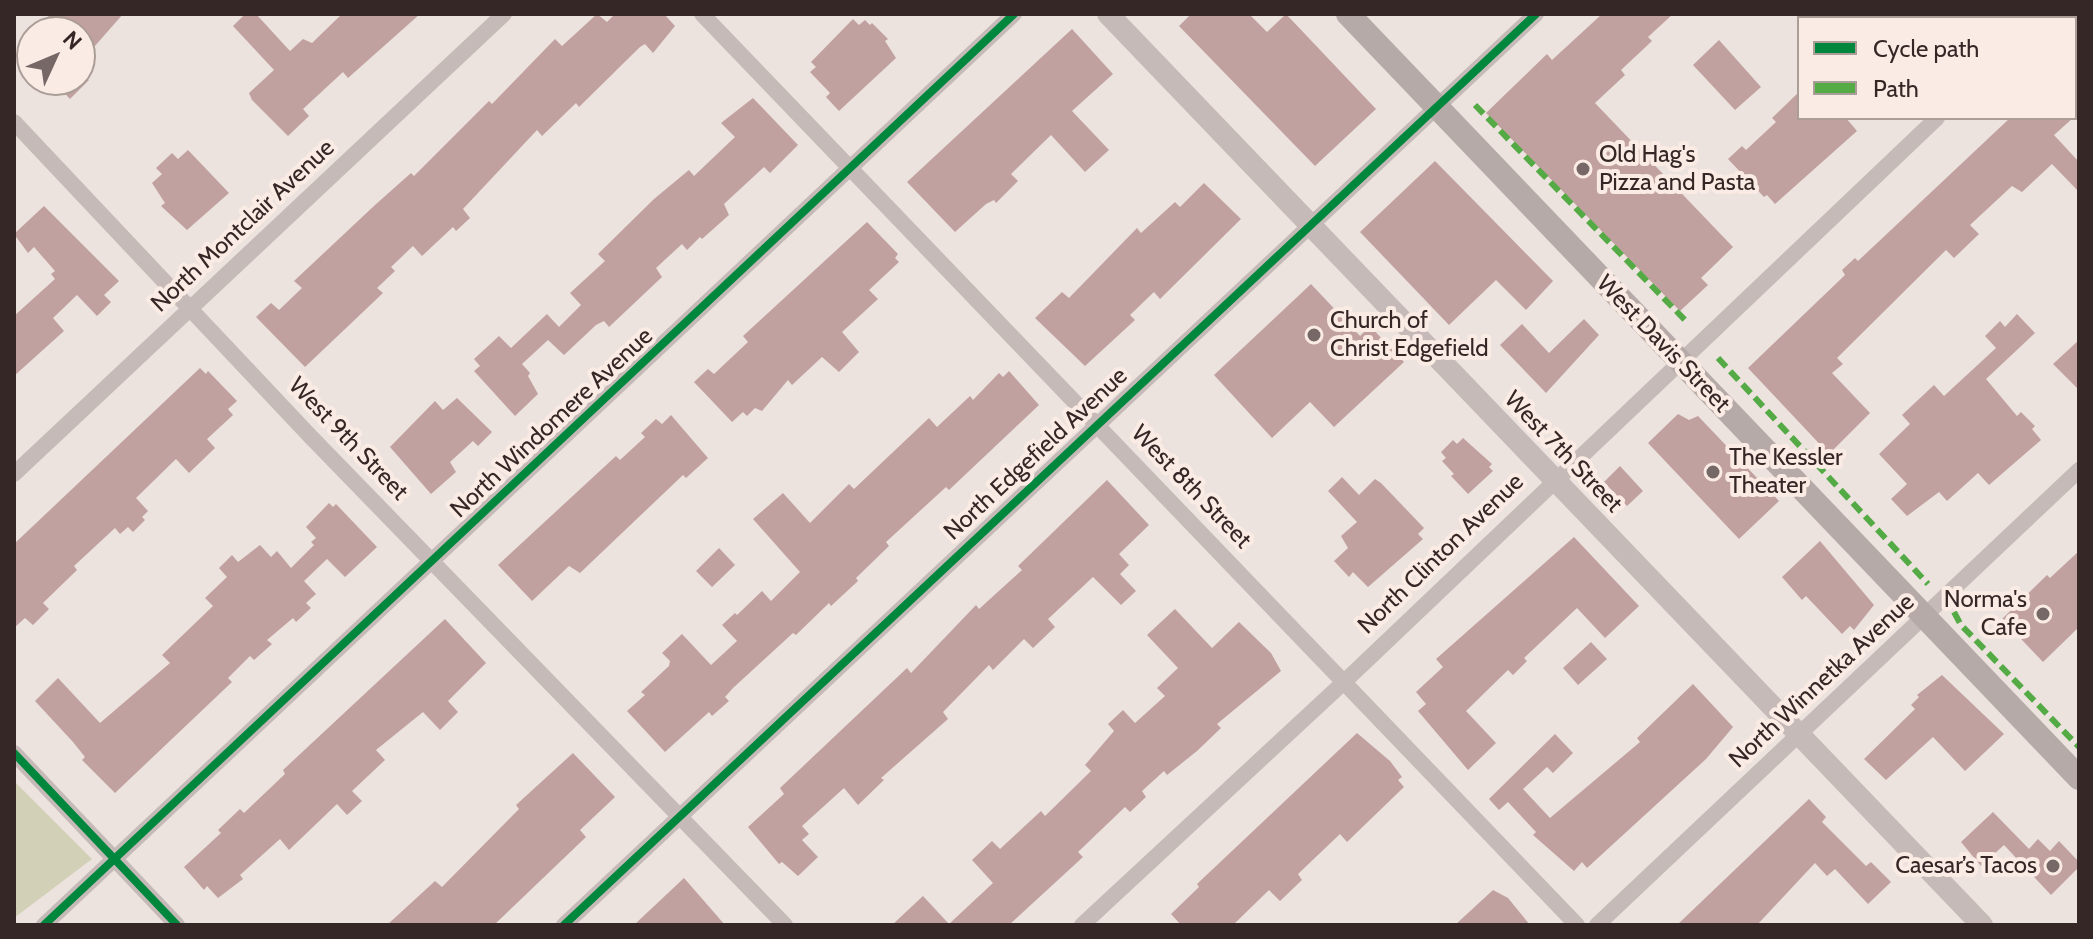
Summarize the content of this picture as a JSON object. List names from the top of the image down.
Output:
{
  "streets": {
    "main road": ["West Davis Street"],
    "street": [
      "North Montclair Avenue",
      "North Windomere Avenue",
      "West 9th Street",
      "West 7th Street",
      "North Edgefield Avenue",
      "West 8th Street",
      "North Clinton Avenue",
      "North Winnetka Avenue"
    ]
  },
  "crossings": [
    ["North Montclair Avenue", "West 9th Street"],
    ["West Davis Street", "North Edgefield Avenue"],
    ["West Davis Street", "North Clinton Avenue"],
    ["West Davis Street", "North Winnetka Avenue"],
    ["North Windomere Avenue", "West 9th Street"],
    ["North Windomere Avenue", "West 8th Street"],
    ["West 9th Street", "North Edgefield Avenue"],
    ["West 7th Street", "North Edgefield Avenue"],
    ["West 7th Street", "North Clinton Avenue"],
    ["West 7th Street", "North Winnetka Avenue"],
    ["North Edgefield Avenue", "West 8th Street"],
    ["West 8th Street", "North Clinton Avenue"]
  ],
  "places": [
    "Old Hag's Pizza and Pasta",
    "Church of Christ Edgefield",
    "The Kessler Theater",
    "Norma's Cafe",
    "Caesar’s Tacos"
  ],
  "legend": ["Cycle path", "Path"],
  "north": "top right"
}
